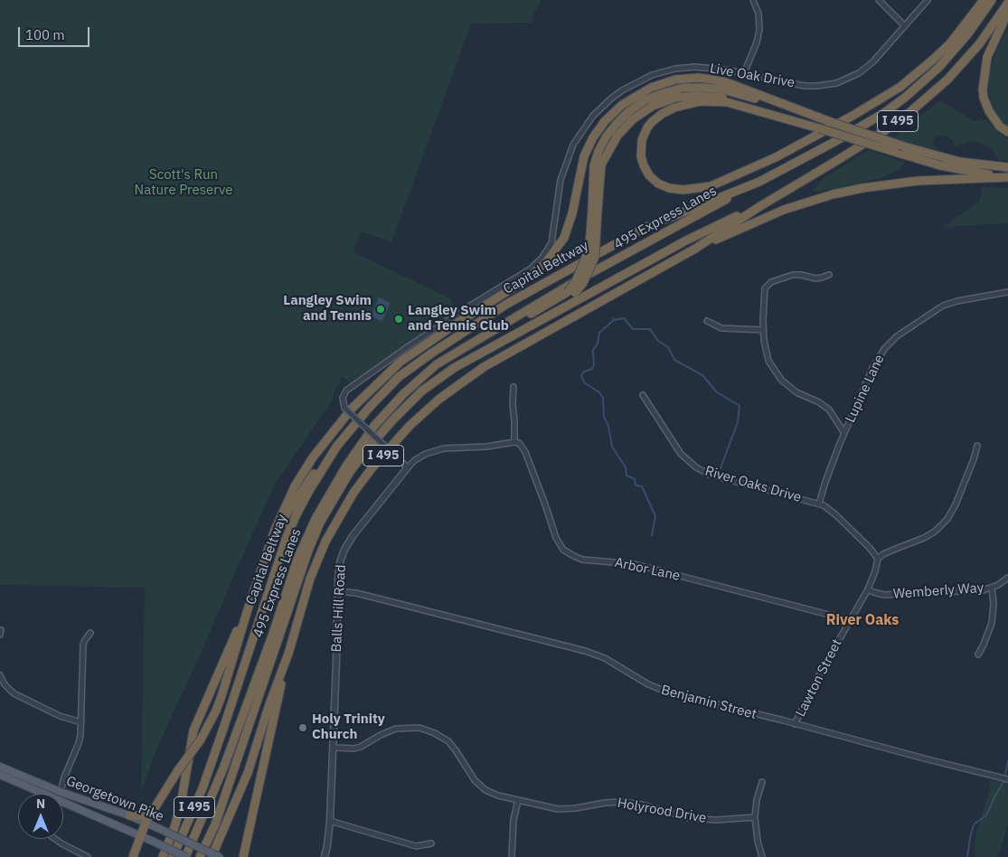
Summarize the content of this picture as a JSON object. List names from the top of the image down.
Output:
{
  "streets": {
    "highway": ["I 495", "495 Express Lanes", "Capital Beltway"],
    "main road": ["Georgetown Pike"],
    "street": [
      "Live Oak Drive",
      "Lupine Lane",
      "River Oaks Drive",
      "Arbor Lane",
      "Wemberly Way",
      "Balls Hill Road",
      "Lawton Street",
      "Benjamin Street",
      "Holyrood Drive"
    ]
  },
  "crossings": [
    ["Live Oak Drive", "Balls Hill Road"],
    ["I 495", "495 Express Lanes"],
    ["495 Express Lanes", "Capital Beltway"],
    ["495 Express Lanes", "Georgetown Pike"],
    ["Arbor Lane", "Balls Hill Road"],
    ["Arbor Lane", "Lawton Street"],
    ["Wemberly Way", "Lawton Street"],
    ["Balls Hill Road", "Benjamin Street"],
    ["Balls Hill Road", "Holyrood Drive"],
    ["Lawton Street", "Benjamin Street"]
  ],
  "districts": ["River Oaks"],
  "parks": ["Scott's Run Nature Preserve"],
  "places": ["Langley Swim and Tennis", "Langley Swim and Tennis Club", "Holy Trinity Church"],
  "scale_bar": "100 m",
  "north": "top"
}
